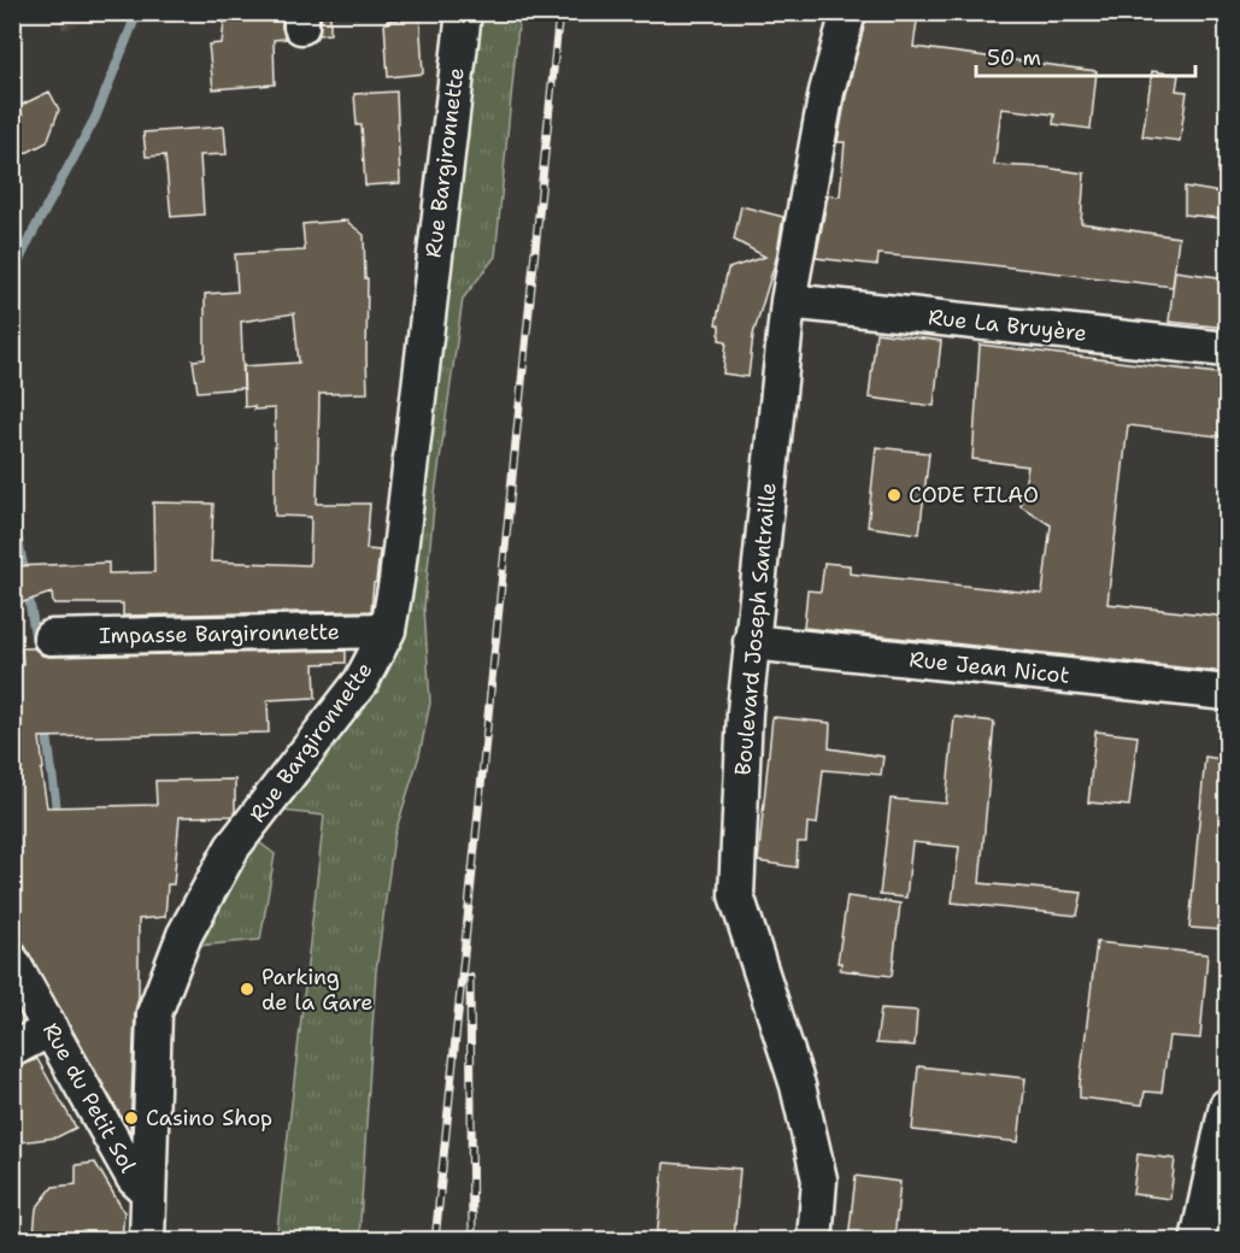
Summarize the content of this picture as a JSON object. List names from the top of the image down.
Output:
{
  "streets": {
    "street": [
      "Rue Bargironnette",
      "Rue La Bruyère",
      "Boulevard Joseph Santraille",
      "Impasse Bargironnette",
      "Rue Jean Nicot",
      "Rue du Petit Sol"
    ]
  },
  "crossings": [
    ["Rue Bargironnette", "Impasse Bargironnette"],
    ["Rue Bargironnette", "Rue du Petit Sol"],
    ["Rue La Bruyère", "Boulevard Joseph Santraille"],
    ["Boulevard Joseph Santraille", "Rue Jean Nicot"]
  ],
  "places": ["CODE FILAO", "Parking de la Gare", "Casino Shop"],
  "scale_bar": "50 m"
}
